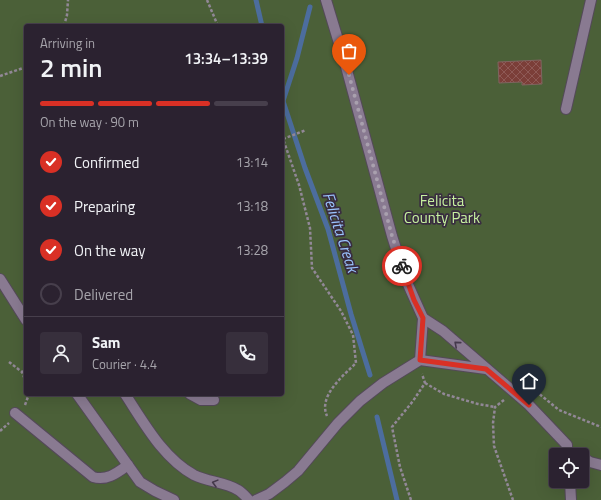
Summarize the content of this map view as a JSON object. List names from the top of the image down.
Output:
{
  "water": ["Felicita Creak"],
  "parks": ["Felicita County Park"],
  "page": {
    "heading": ["2 min", "Arriving in", "13:34–13:39"],
    "panel": ["Sam", "Courier · 4.4"],
    "bar": "On the way · 90 m",
    "list": [
      ["Confirmed", "13:14"],
      ["Preparing", "13:18"],
      ["On the way", "13:28"],
      "Delivered"
    ]
  }
}
